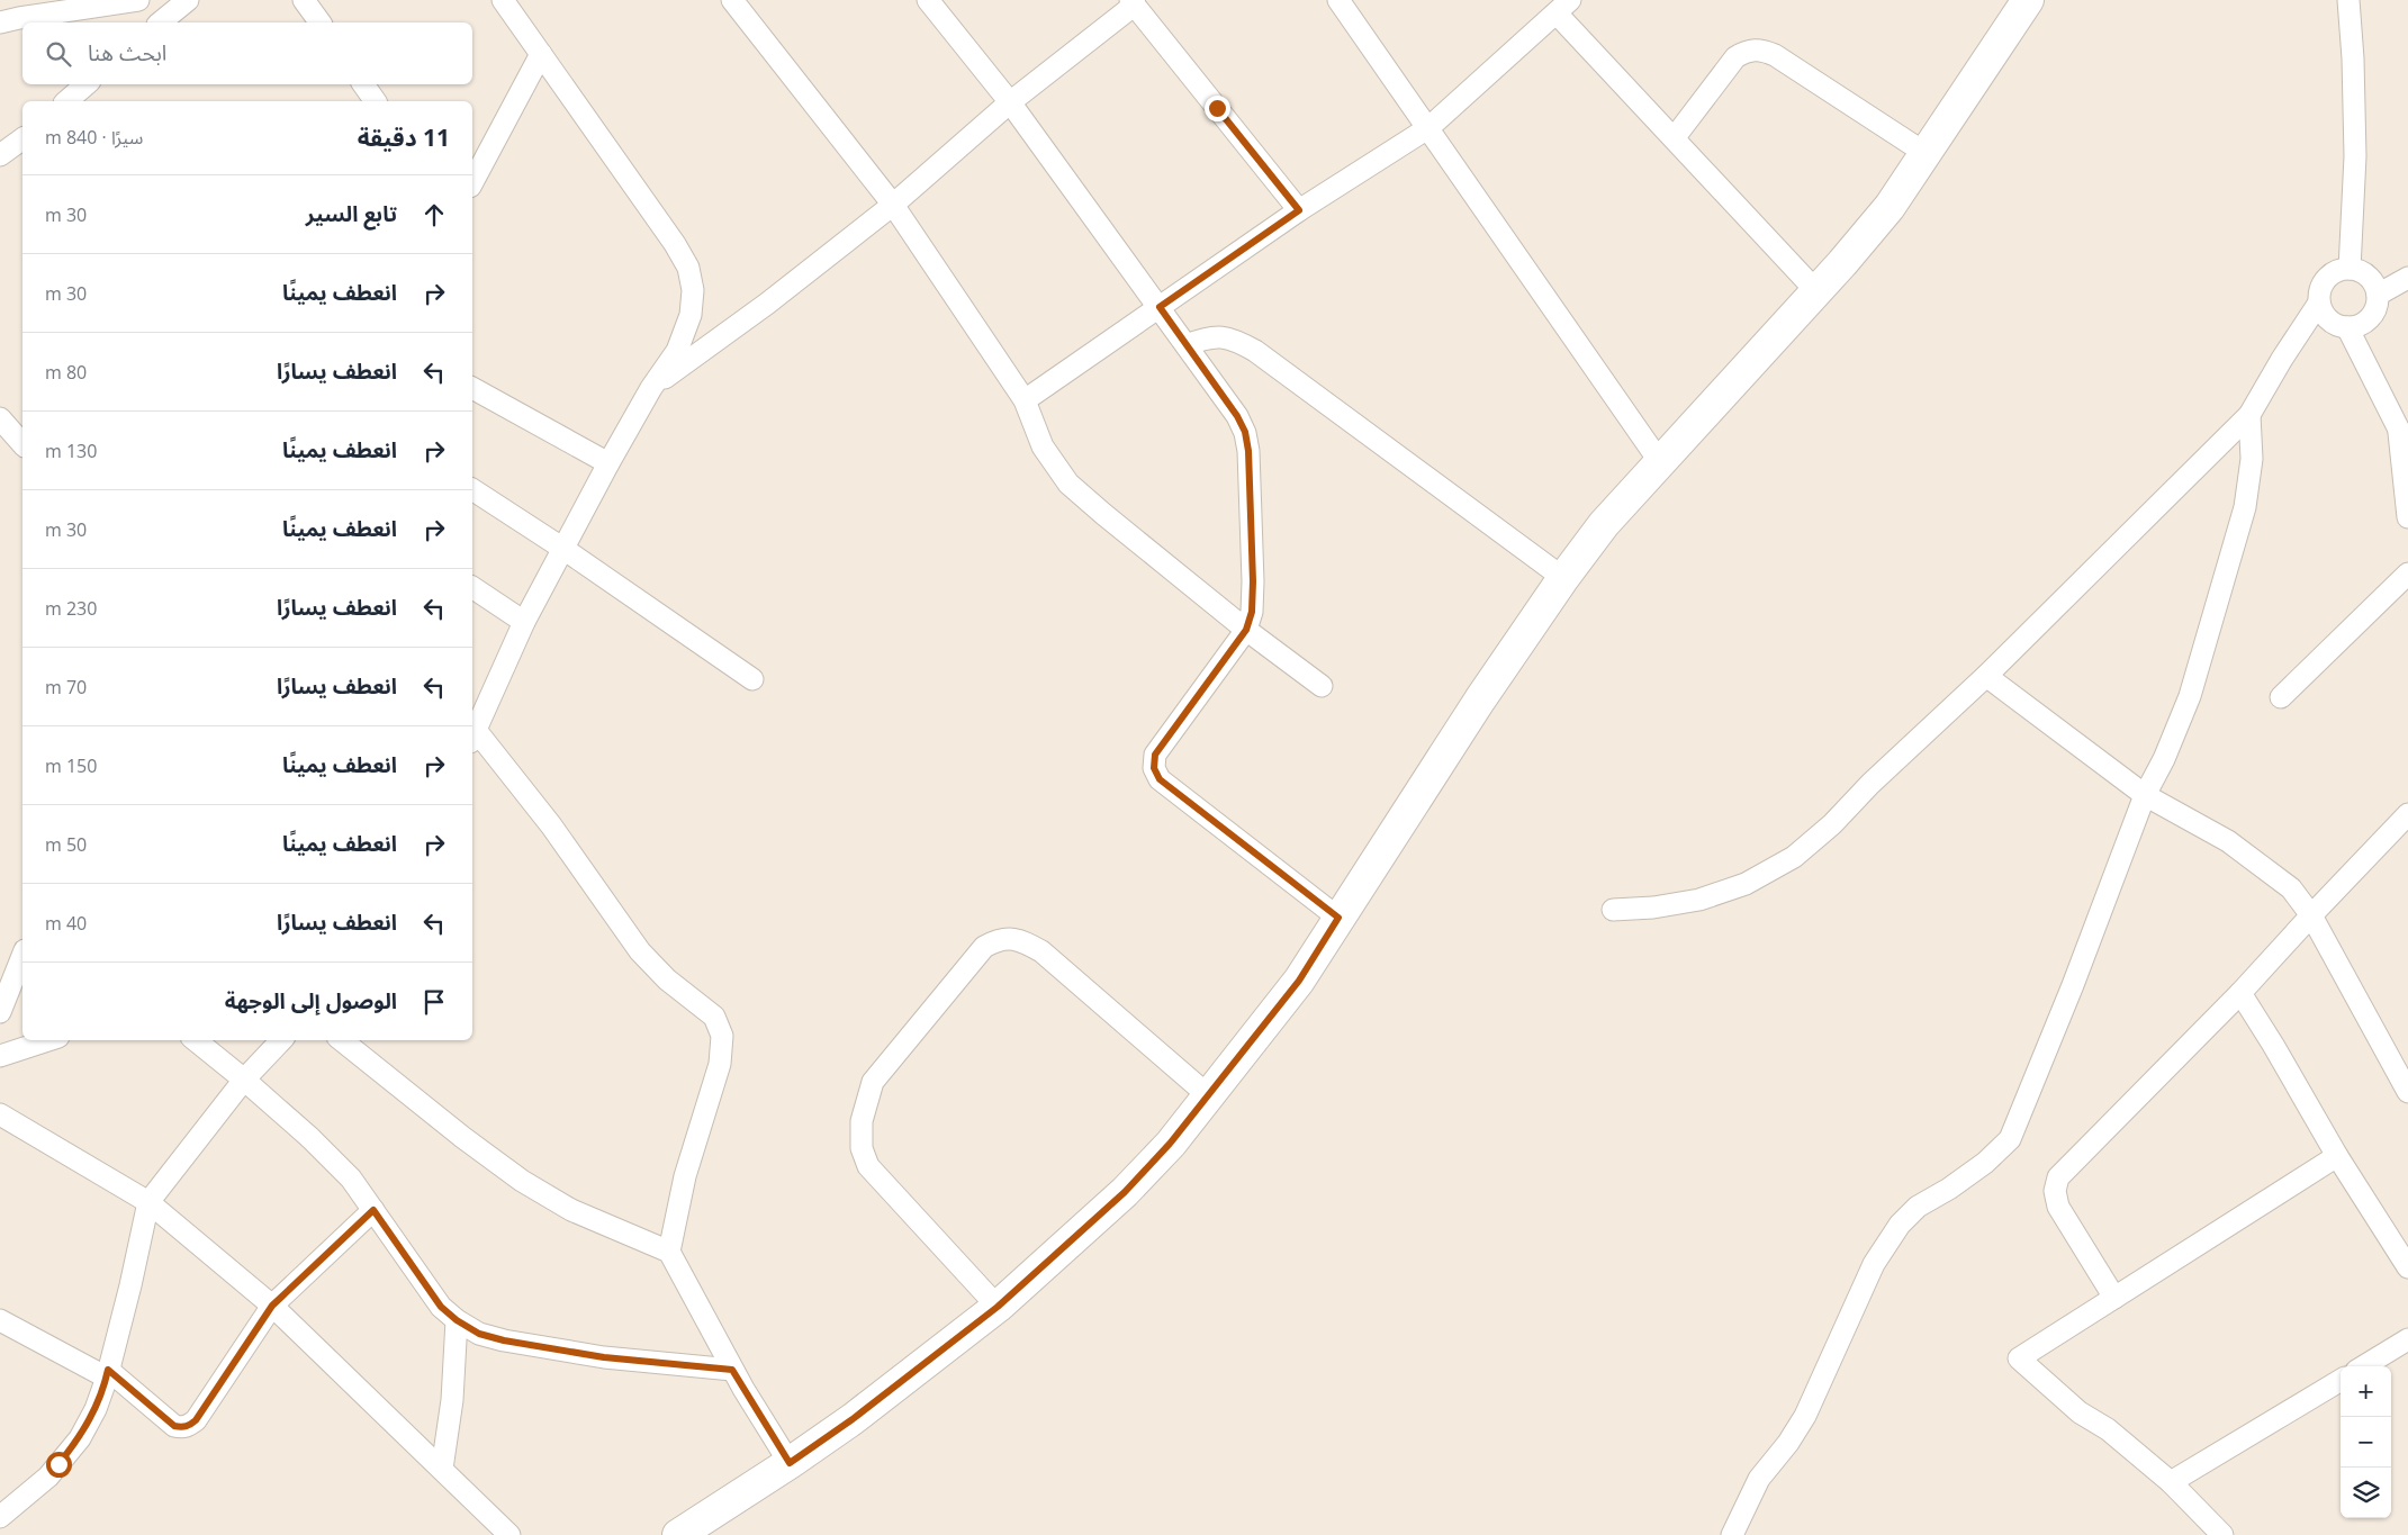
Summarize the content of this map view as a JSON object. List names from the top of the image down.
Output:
{
  "page": {
    "search": "ابحث هنا",
    "heading": ["11 دقيقة", "سيرًا · 840 m"],
    "list": [
      ["تابع السير", "30 m"],
      ["انعطف يمينًا", "30 m"],
      ["انعطف يسارًا", "80 m"],
      ["انعطف يمينًا", "130 m"],
      ["انعطف يمينًا", "30 m"],
      ["انعطف يسارًا", "230 m"],
      ["انعطف يسارًا", "70 m"],
      ["انعطف يمينًا", "150 m"],
      ["انعطف يمينًا", "50 m"],
      ["انعطف يسارًا", "40 m"],
      "الوصول إلى الوجهة"
    ],
    "map_buttons": ["+", "−"]
  }
}
